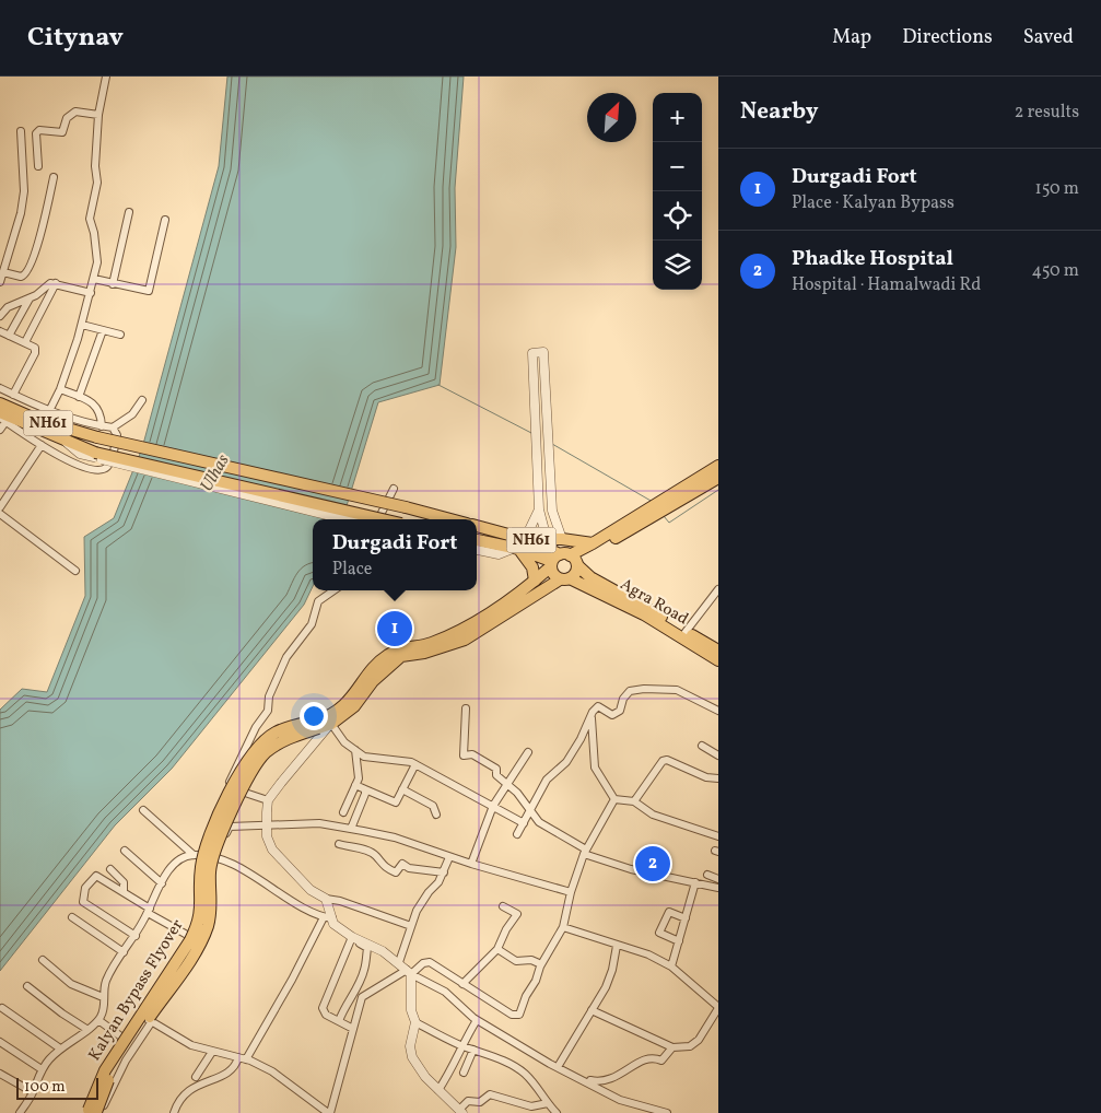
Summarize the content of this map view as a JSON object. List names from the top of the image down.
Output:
{
  "streets": {
    "main road": ["NH61", "Agra Road", "Kalyan Bypass Flyover"]
  },
  "crossings": [
    ["NH61", "Agra Road"]
  ],
  "water": ["Ulhas"],
  "scale_bar": "100 m",
  "north": "top right",
  "page": {
    "header": "Citynav",
    "nav": ["Map", "Directions", "Saved"],
    "heading": ["Nearby", "2 results"],
    "map_buttons": ["+", "−"],
    "list": [
      {
        "mark": "1",
        "name": "Durgadi Fort",
        "note": "Place · Kalyan Bypass",
        "value": "150 m"
      },
      {
        "mark": "2",
        "name": "Phadke Hospital",
        "note": "Hospital · Hamalwadi Rd",
        "value": "450 m"
      }
    ],
    "popup": ["Durgadi Fort", "Place"],
    "pins": ["1", "2"],
    "scale": "100 m"
  }
}
